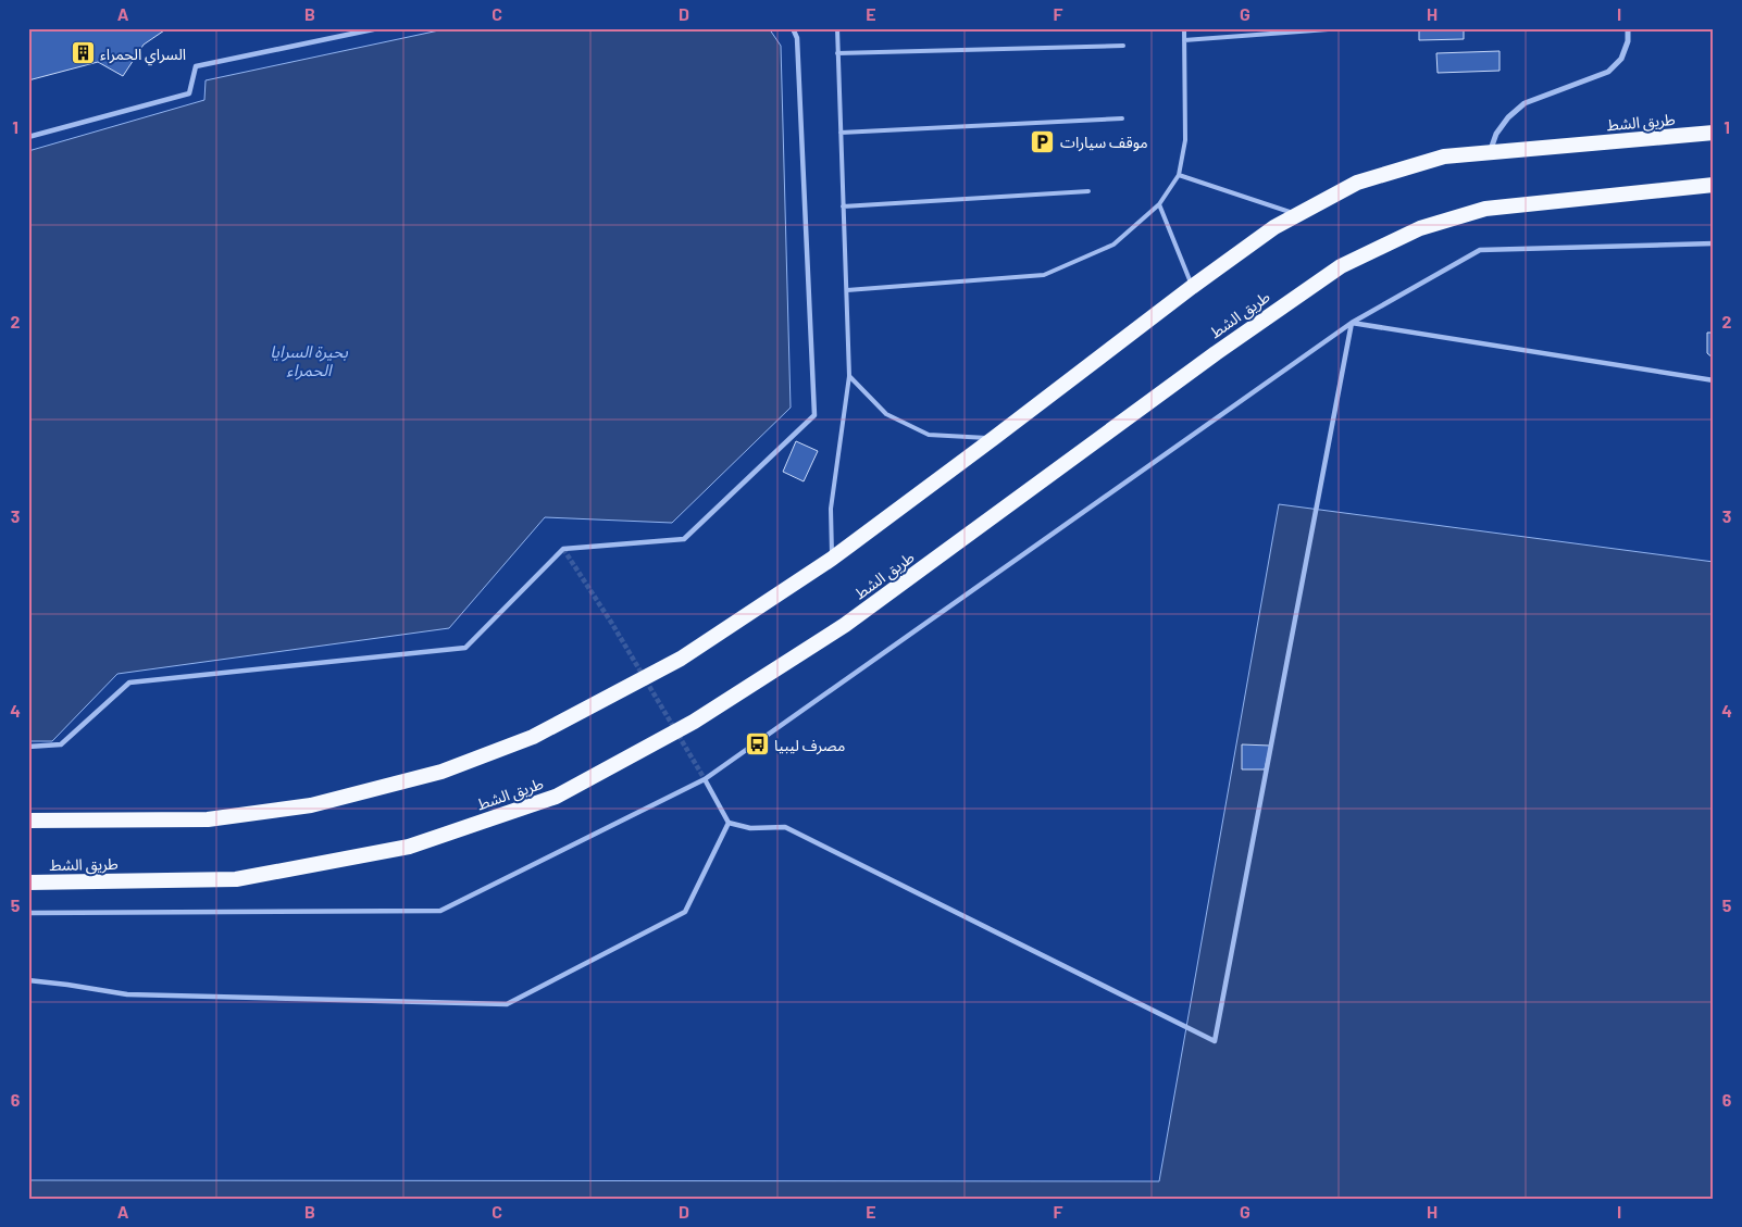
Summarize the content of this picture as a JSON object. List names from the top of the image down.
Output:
{
  "streets": {
    "highway": ["طريق الشط"]
  },
  "water": ["بحيرة السرايا الحمراء"],
  "places": {
    "building": ["السراي الحمراء"],
    "parking": ["موقف سيارات"],
    "bus stop": ["مصرف ليبيا"]
  },
  "grid": {
    "columns": [
      "A",
      "B",
      "C",
      "D",
      "E",
      "F",
      "G",
      "H",
      "I"
    ],
    "rows": [
      "1",
      "2",
      "3",
      "4",
      "5",
      "6"
    ]
  }
}
